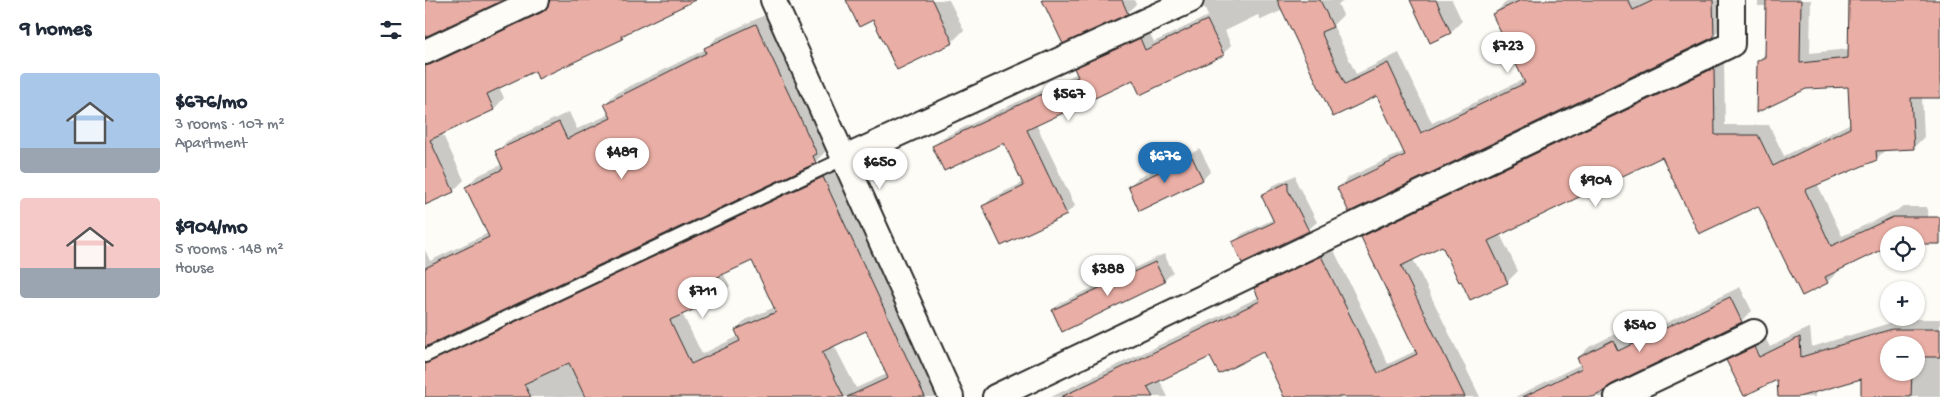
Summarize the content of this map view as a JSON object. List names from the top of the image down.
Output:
{
  "page": {
    "heading": "9 homes",
    "price": [
      "$723",
      "$567",
      "$489",
      "$676",
      "$650",
      "$904",
      "$388",
      "$711",
      "$540"
    ],
    "list": [
      {
        "name": "$676/mo",
        "note": "3 rooms · 107 m² · Apartment"
      },
      {
        "name": "$904/mo",
        "note": "5 rooms · 148 m² · House"
      }
    ],
    "map_buttons": ["+", "−"]
  }
}
